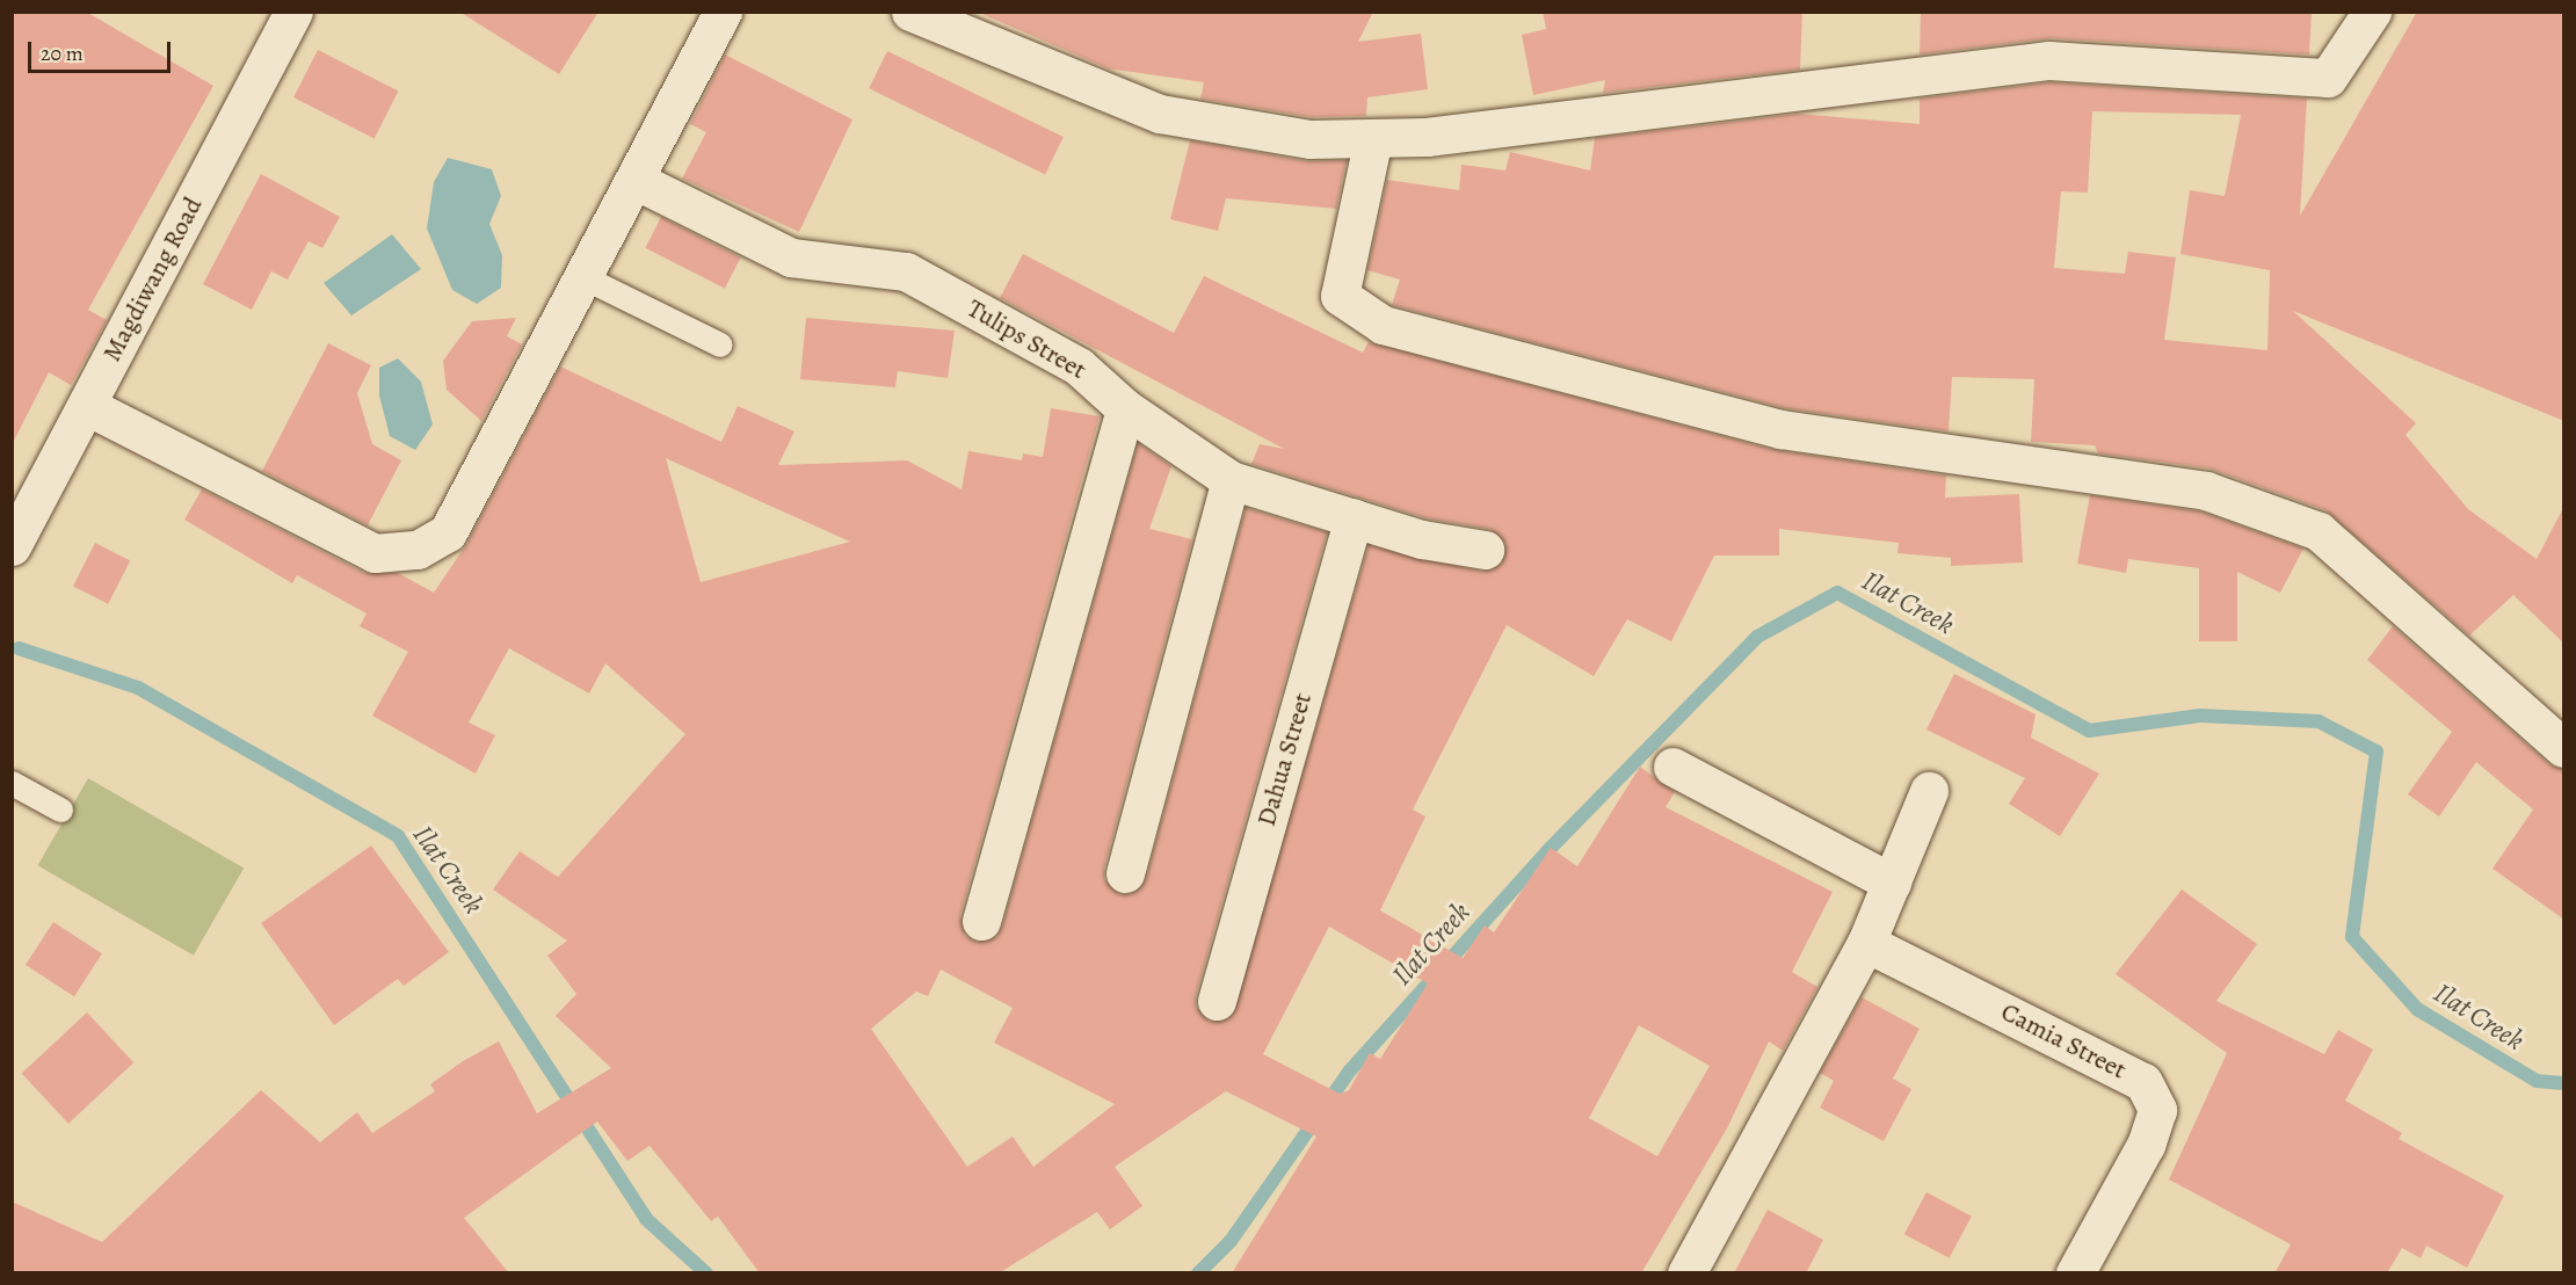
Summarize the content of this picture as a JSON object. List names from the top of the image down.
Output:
{
  "streets": {
    "street": [
      "Magdiwang Road",
      "Tulips Street",
      "Dahua Street",
      "Camia Street"
    ]
  },
  "crossings": [
    ["Tulips Street", "Dahua Street"]
  ],
  "water": ["Ilat Creek"],
  "scale_bar": "20 m"
}
